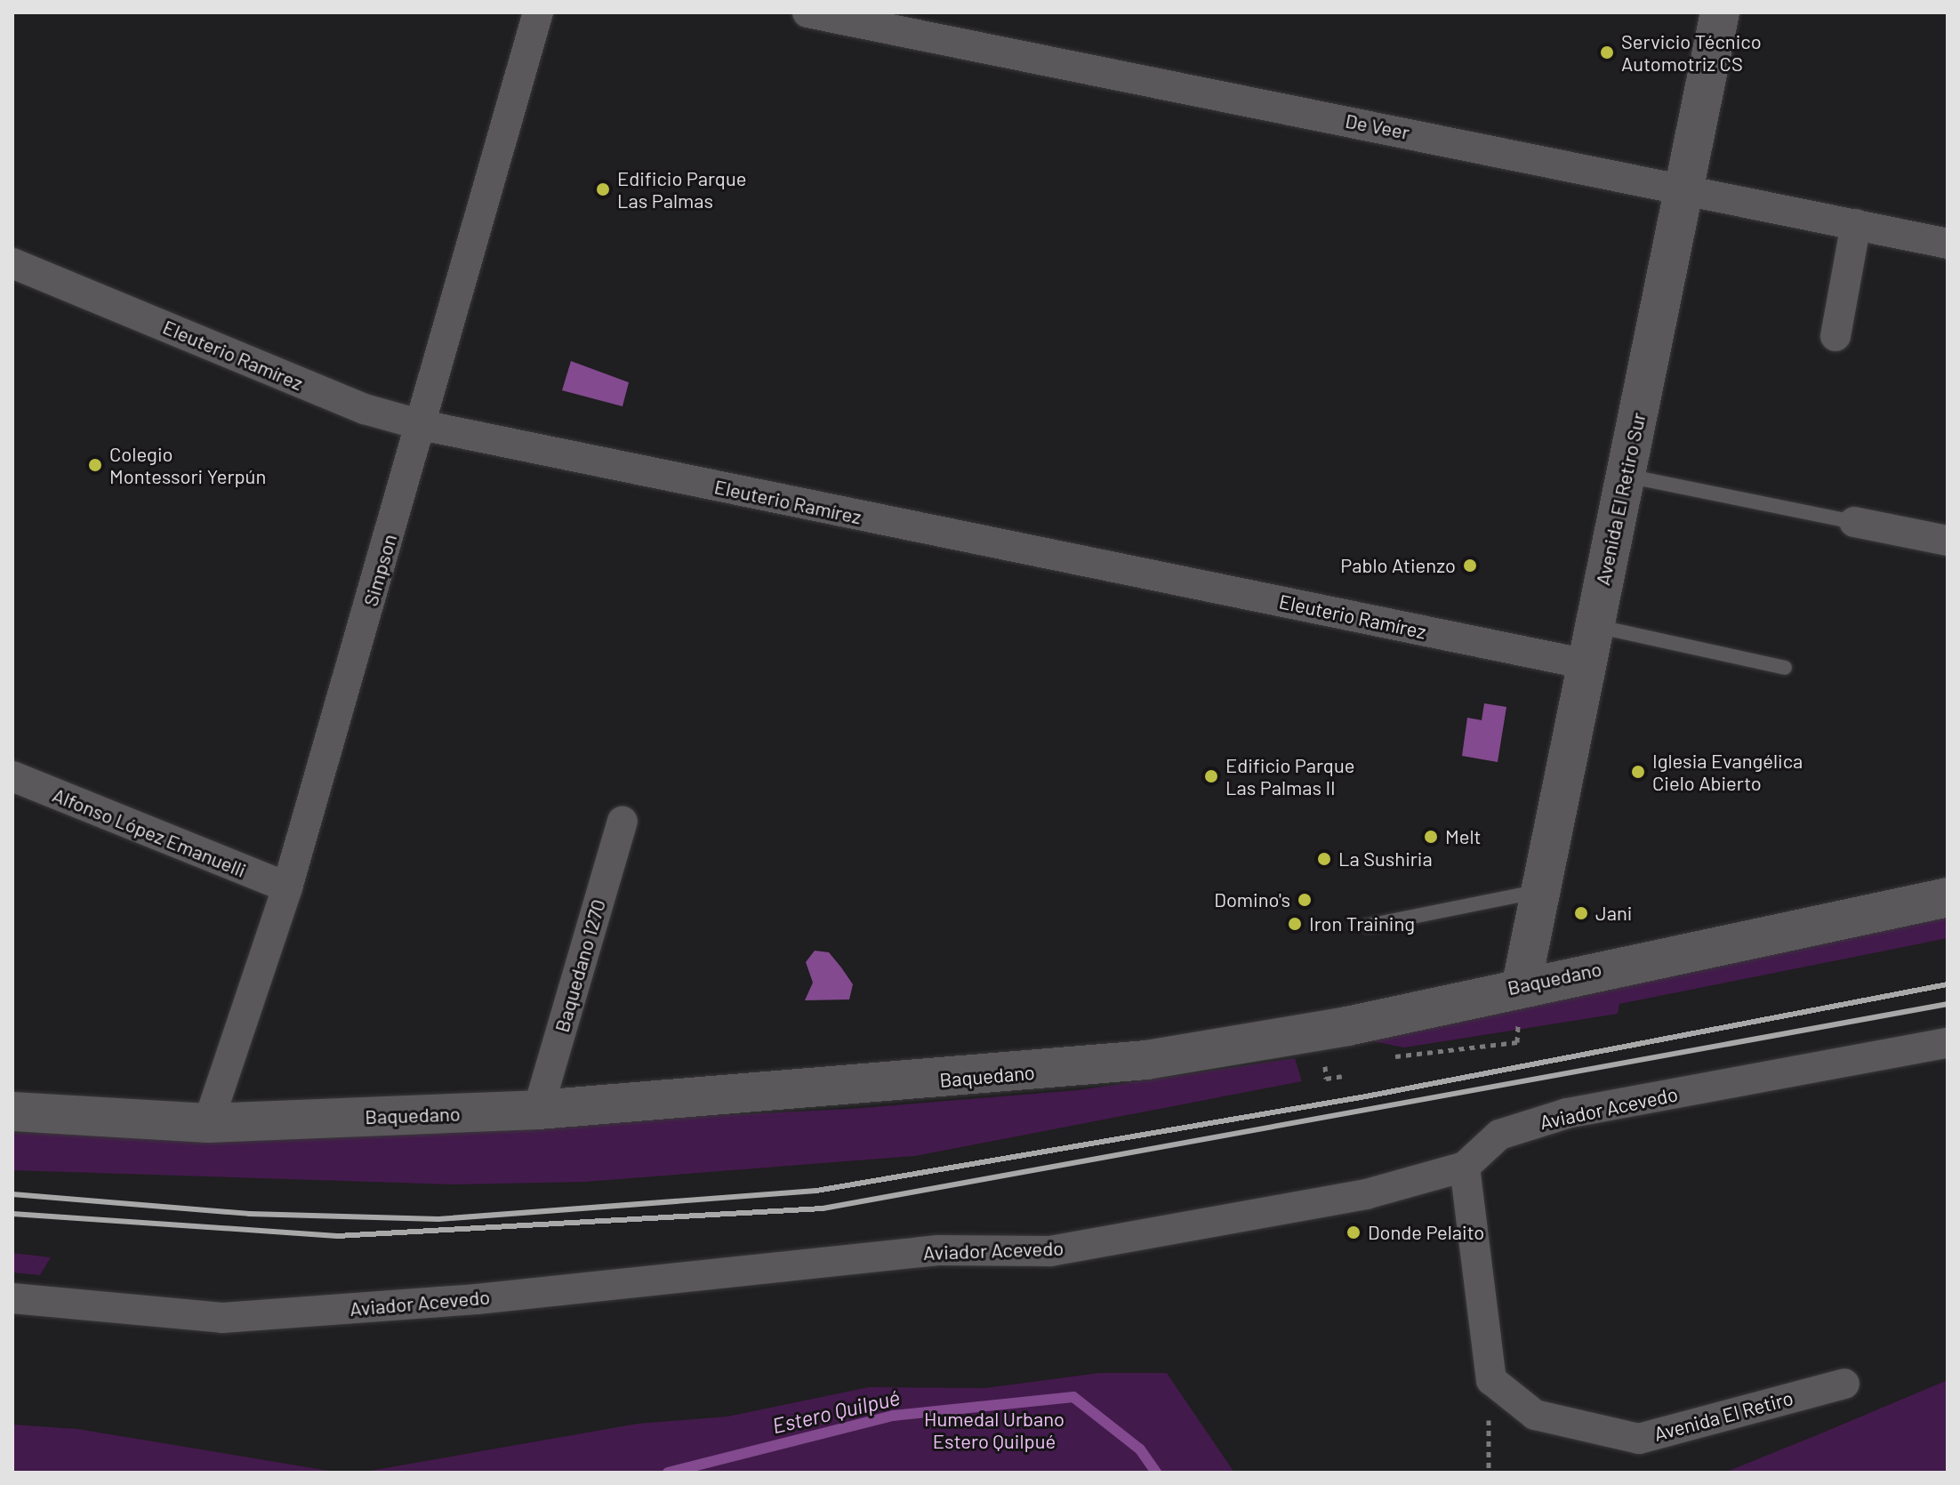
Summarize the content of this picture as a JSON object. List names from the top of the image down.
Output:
{
  "streets": {
    "street": [
      "De Veer",
      "Eleuterio Ramírez",
      "Avenida El Retiro Sur",
      "Simpson",
      "Alfonso López Emanuelli",
      "Baquedano 1270",
      "Baquedano",
      "Aviador Acevedo",
      "Avenida El Retiro"
    ]
  },
  "crossings": [
    ["De Veer", "Avenida El Retiro Sur"],
    ["Eleuterio Ramírez", "Avenida El Retiro Sur"],
    ["Eleuterio Ramírez", "Simpson"],
    ["Avenida El Retiro Sur", "Baquedano"],
    ["Simpson", "Alfonso López Emanuelli"],
    ["Simpson", "Baquedano"],
    ["Baquedano 1270", "Baquedano"],
    ["Aviador Acevedo", "Avenida El Retiro"]
  ],
  "water": ["Estero Quilpué"],
  "parks": ["Humedal Urbano Estero Quilpué"],
  "places": [
    "Servicio Técnico Automotriz CS",
    "Edificio Parque Las Palmas",
    "Colegio Montessori Yerpún",
    "Pablo Atienzo",
    "Iglesia Evangélica Cielo Abierto",
    "Edificio Parque Las Palmas II",
    "Melt",
    "La Sushiria",
    "Domino's",
    "Jani",
    "Iron Training",
    "Donde Pelaito"
  ]
}
